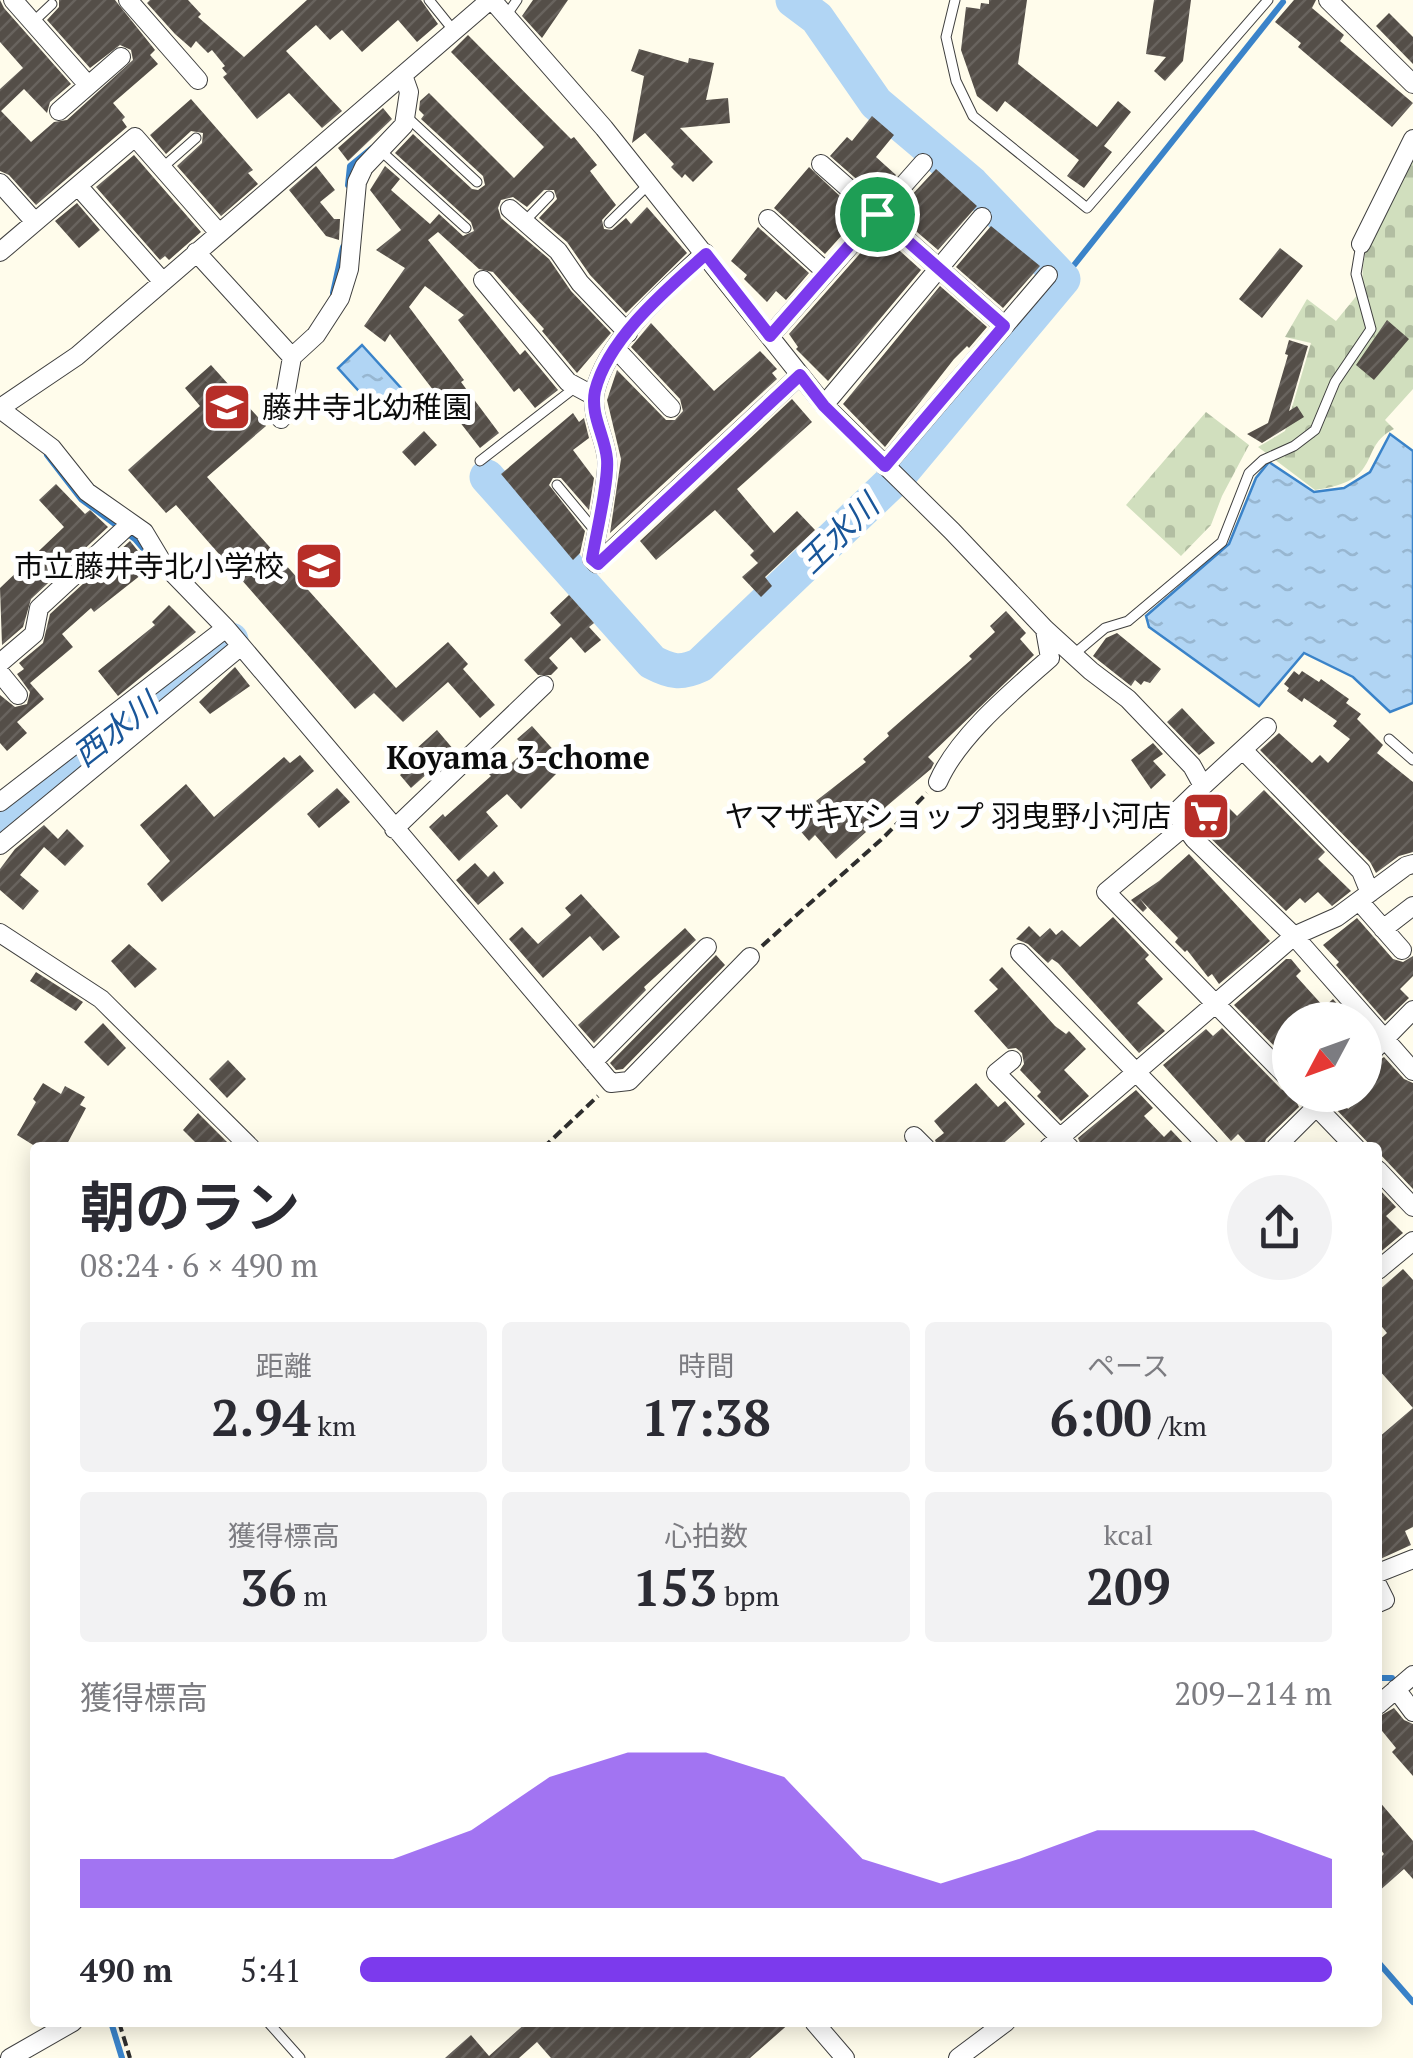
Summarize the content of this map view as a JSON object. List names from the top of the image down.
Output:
{
  "districts": ["Koyama 3-chome"],
  "water": ["王水川", "西水川"],
  "places": {
    "school or university": ["藤井寺北幼稚園", "市立藤井寺北小学校"],
    "supermarket": ["ヤマザキYショップ 羽曳野小河店"]
  },
  "north": "bottom left",
  "page": {
    "heading": ["朝のラン", "08:24 · 6 × 490 m"],
    "stats": [
      ["距離", "2.94 km"],
      ["時間", "17:38"],
      ["ペース", "6:00 /km"],
      ["獲得標高", "36 m"],
      ["心拍数", "153 bpm"],
      ["kcal", "209"]
    ],
    "chart": ["獲得標高", "209–214 m"],
    "list": [
      {
        "name": "490 m",
        "note": "5:41"
      }
    ]
  }
}
